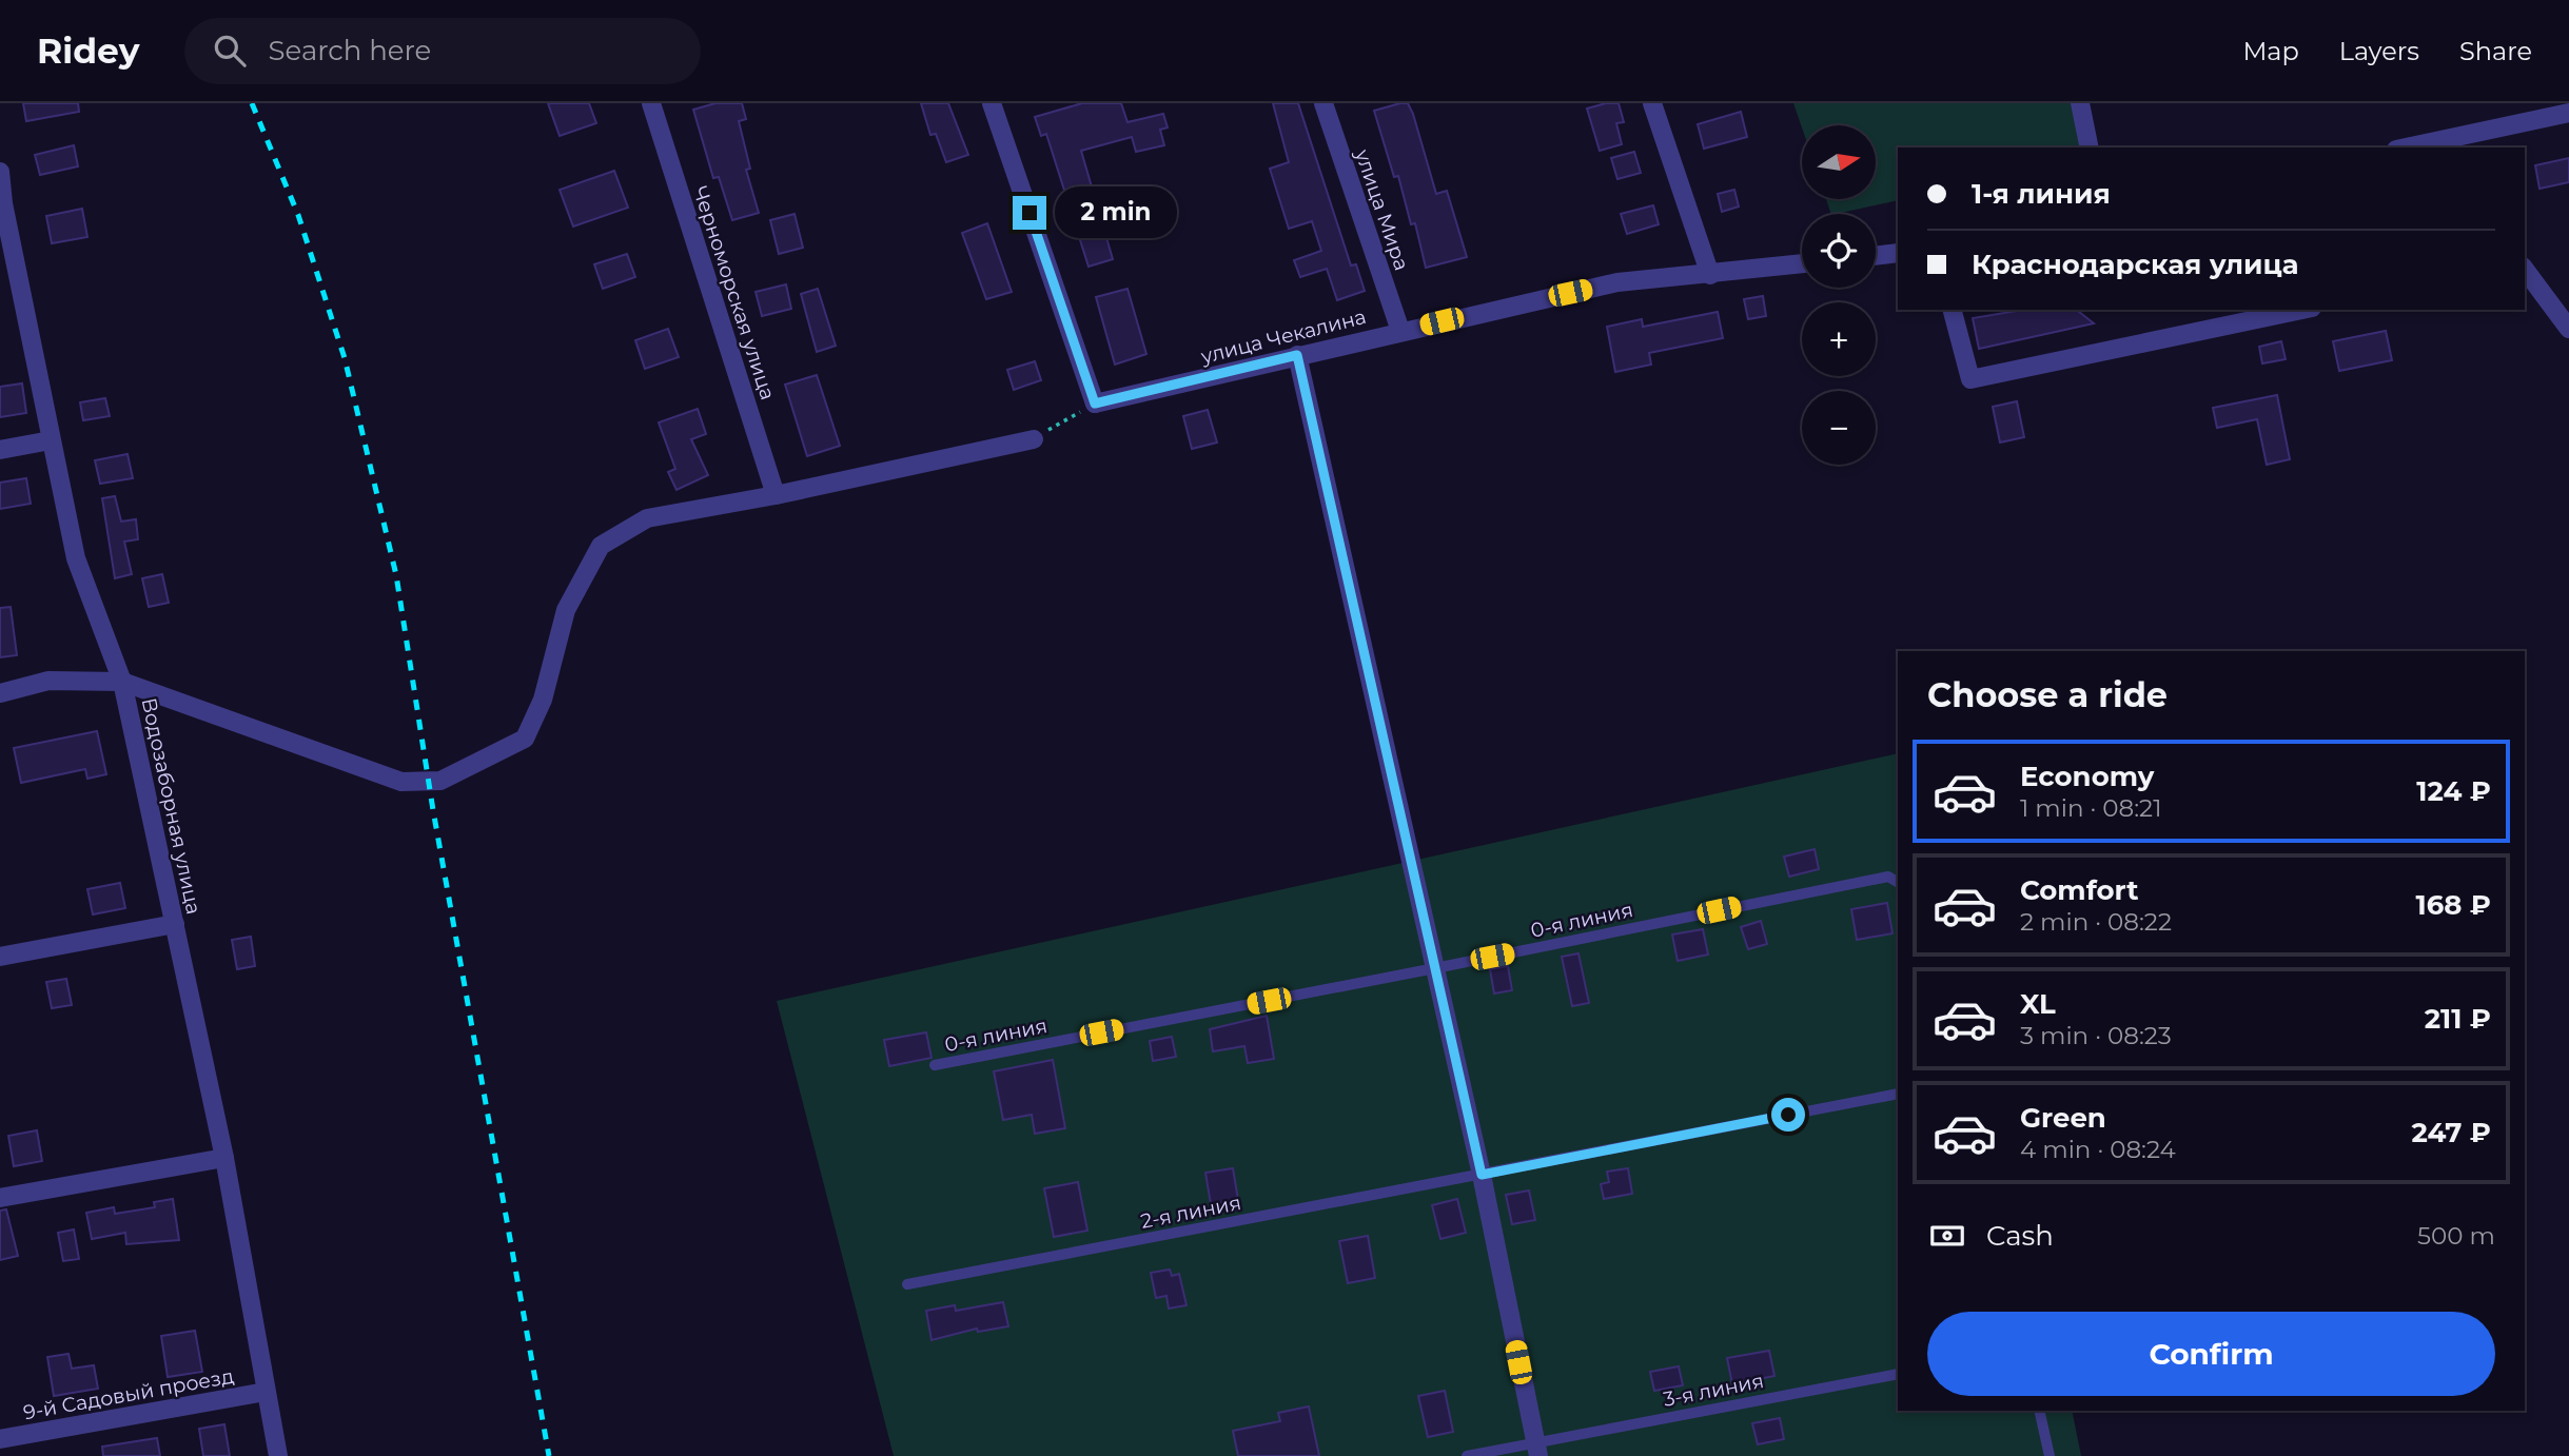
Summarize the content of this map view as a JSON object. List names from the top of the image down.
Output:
{
  "streets": {
    "street": [
      "улица Мира",
      "Черноморская улица",
      "улица Чекалина",
      "Водозаборная улица",
      "9-й Садовый проезд"
    ],
    "lane": ["0-я линия", "2-я линия", "3-я линия"]
  },
  "crossings": [
    ["улица Мира", "улица Чекалина"],
    ["Водозаборная улица", "9-й Садовый проезд"]
  ],
  "north": "right",
  "page": {
    "header": "Ridey",
    "search": "Search here",
    "nav": ["Map", "Layers", "Share"],
    "map_buttons": ["+", "−"],
    "banner": ["1-я линия", "Краснодарская улица"],
    "bubble": "2 min",
    "heading": "Choose a ride",
    "list": [
      {
        "name": "Economy",
        "note": "1 min · 08:21",
        "value": "124 ₽"
      },
      {
        "name": "Comfort",
        "note": "2 min · 08:22",
        "value": "168 ₽"
      },
      {
        "name": "XL",
        "note": "3 min · 08:23",
        "value": "211 ₽"
      },
      {
        "name": "Green",
        "note": "4 min · 08:24",
        "value": "247 ₽"
      }
    ],
    "pay": ["Cash", "500 m"],
    "buttons": "Confirm"
  }
}
